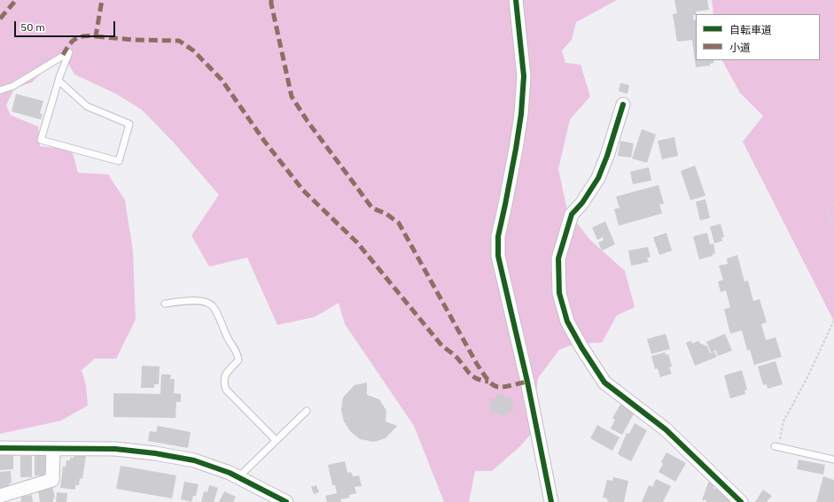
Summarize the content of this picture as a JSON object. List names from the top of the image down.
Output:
{
  "legend": ["自転車道", "小道"],
  "scale_bar": "50 m"
}
